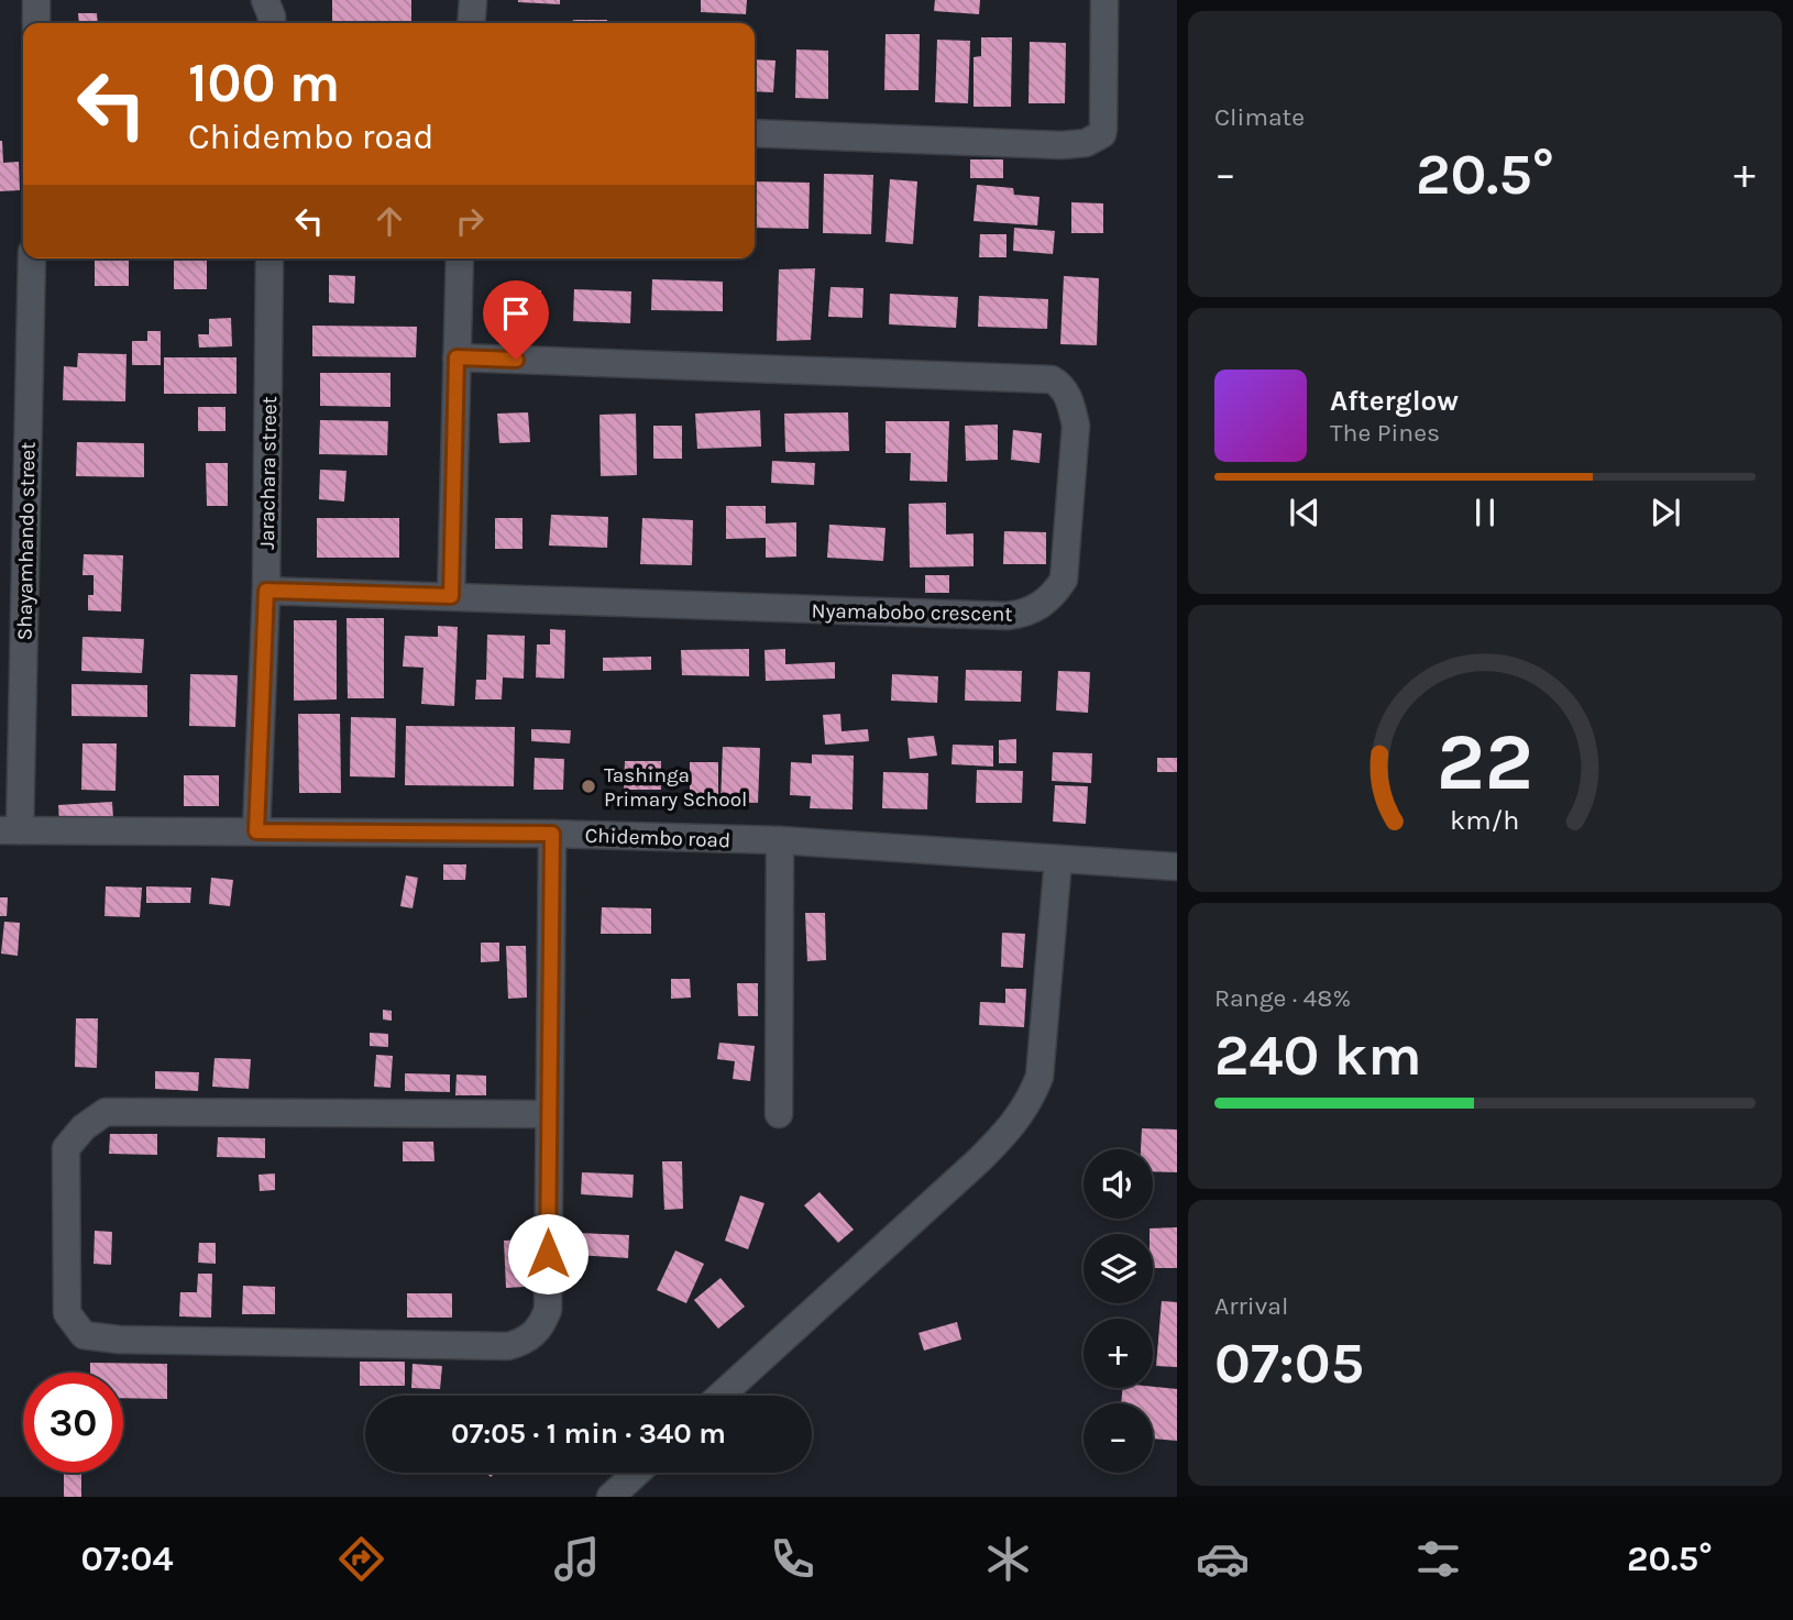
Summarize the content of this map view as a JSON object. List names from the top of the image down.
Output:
{
  "streets": {
    "street": [
      "Jarachara street",
      "Shayamhando street",
      "Nyamabobo crescent",
      "Chidembo road"
    ]
  },
  "crossings": [
    ["Jarachara street", "Nyamabobo crescent"],
    ["Jarachara street", "Chidembo road"],
    ["Shayamhando street", "Chidembo road"]
  ],
  "places": ["Tashinga Primary School"],
  "page": {
    "tile": [
      "Climate",
      ["Range · 48%", "240 km"],
      ["Arrival", "07:05"]
    ],
    "turn": ["100 m", "Chidembo road"],
    "heat": ["−", "20.5°", "+"],
    "song": ["Afterglow", "The Pines"],
    "map_buttons": ["+", "−"],
    "limit": "30",
    "trip": "07:05 · 1 min · 340 m",
    "tabs": ["07:04", "20.5°"],
    "gauge": ["22", "km/h"]
  }
}
